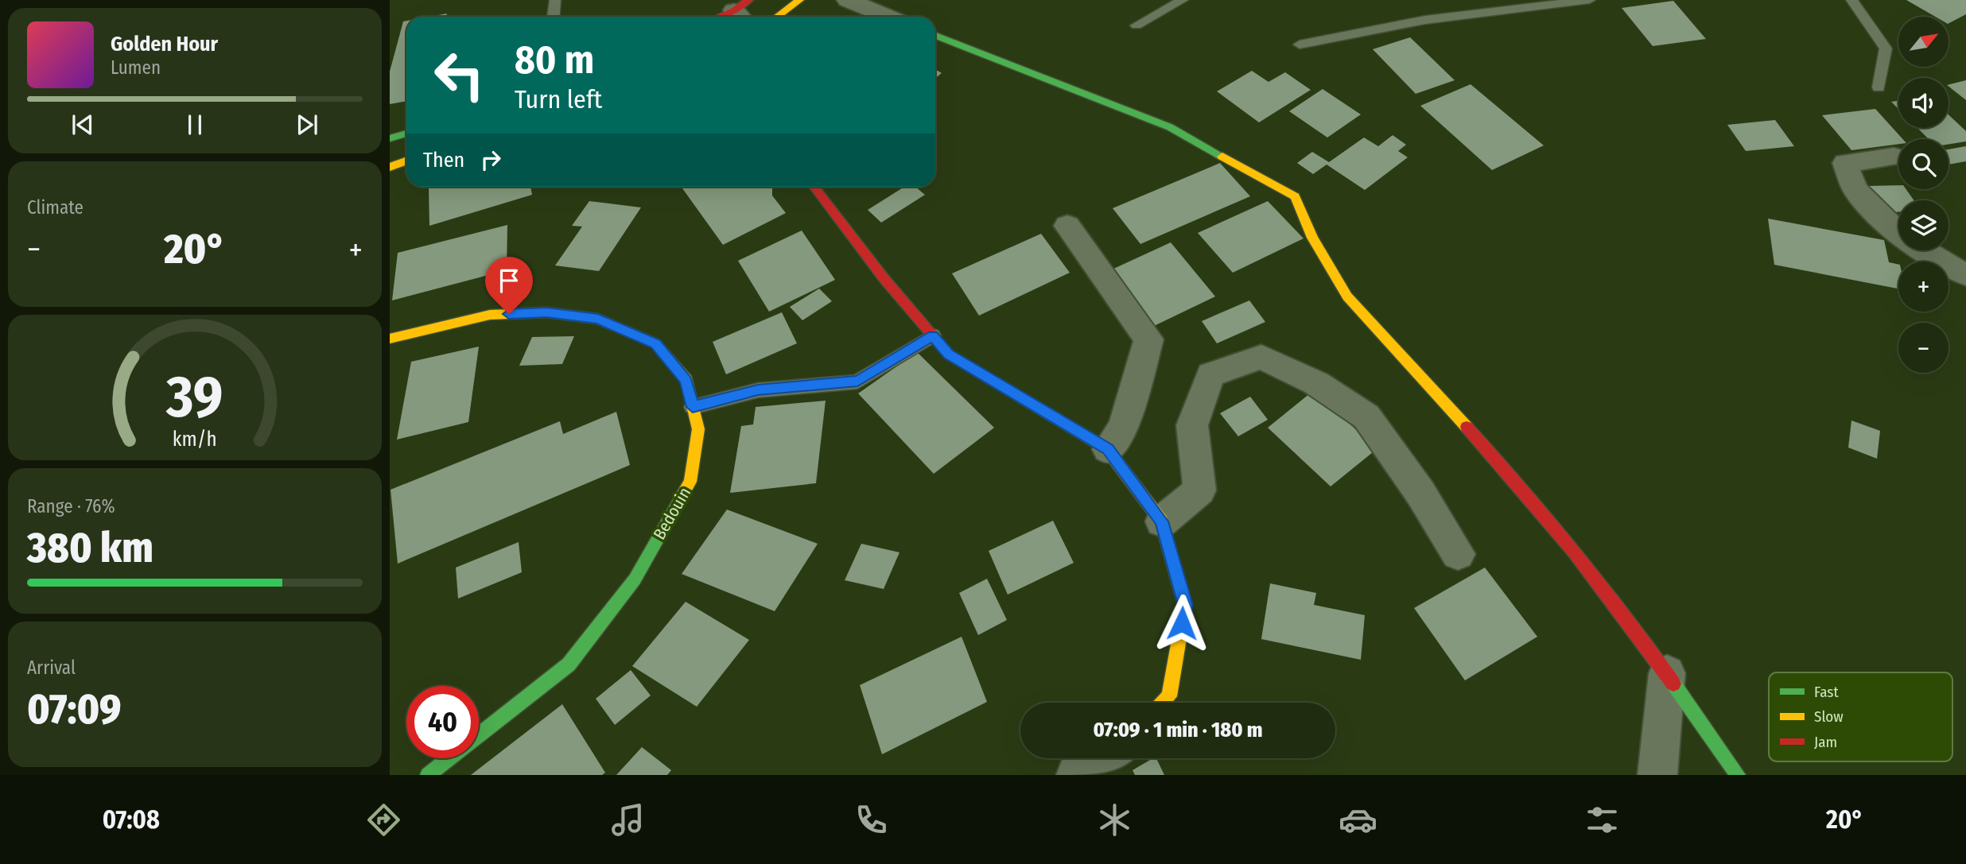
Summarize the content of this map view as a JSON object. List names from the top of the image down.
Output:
{
  "streets": {
    "street": ["Bedouin"]
  },
  "legend": ["Fast", "Slow", "Jam"],
  "north": "top right",
  "page": {
    "map_buttons": ["+", "−"],
    "turn": ["80 m", "Turn left"],
    "song": ["Golden Hour", "Lumen"],
    "then": "Then",
    "tile": [
      "Climate",
      ["Range · 76%", "380 km"],
      ["Arrival", "07:09"]
    ],
    "heat": ["−", "20°", "+"],
    "limit": "40",
    "trip": "07:09 · 1 min · 180 m",
    "tabs": ["07:08", "20°"],
    "gauge": ["39", "km/h"]
  }
}
